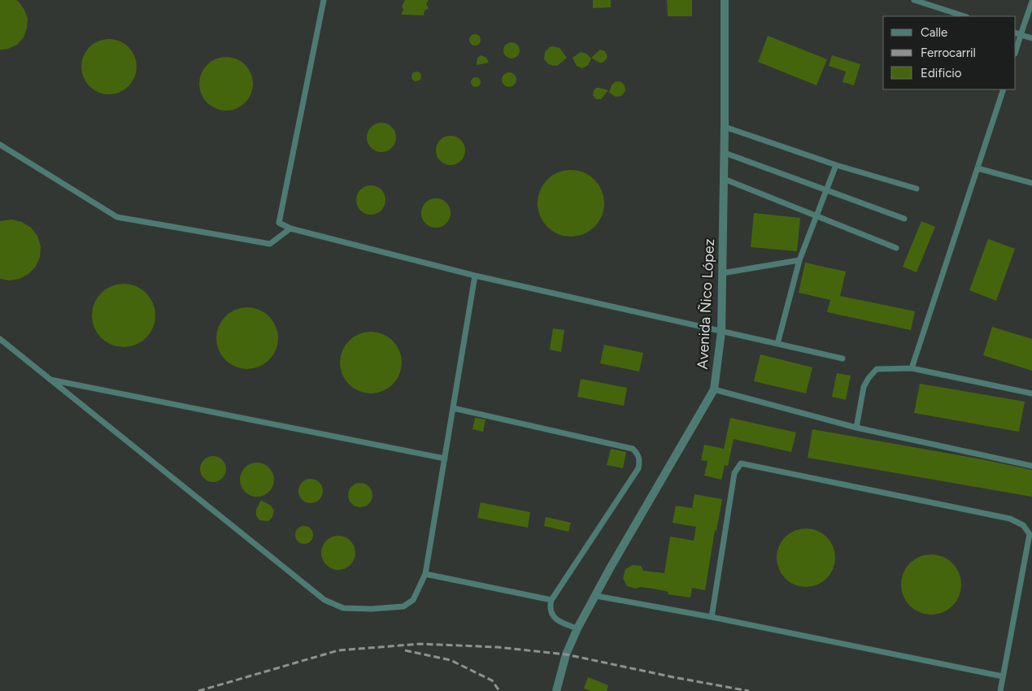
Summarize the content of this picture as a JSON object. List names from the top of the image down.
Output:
{
  "streets": {
    "street": ["Avenida Ñico López"]
  },
  "legend": ["Calle", "Ferrocarril", "Edificio"]
}
